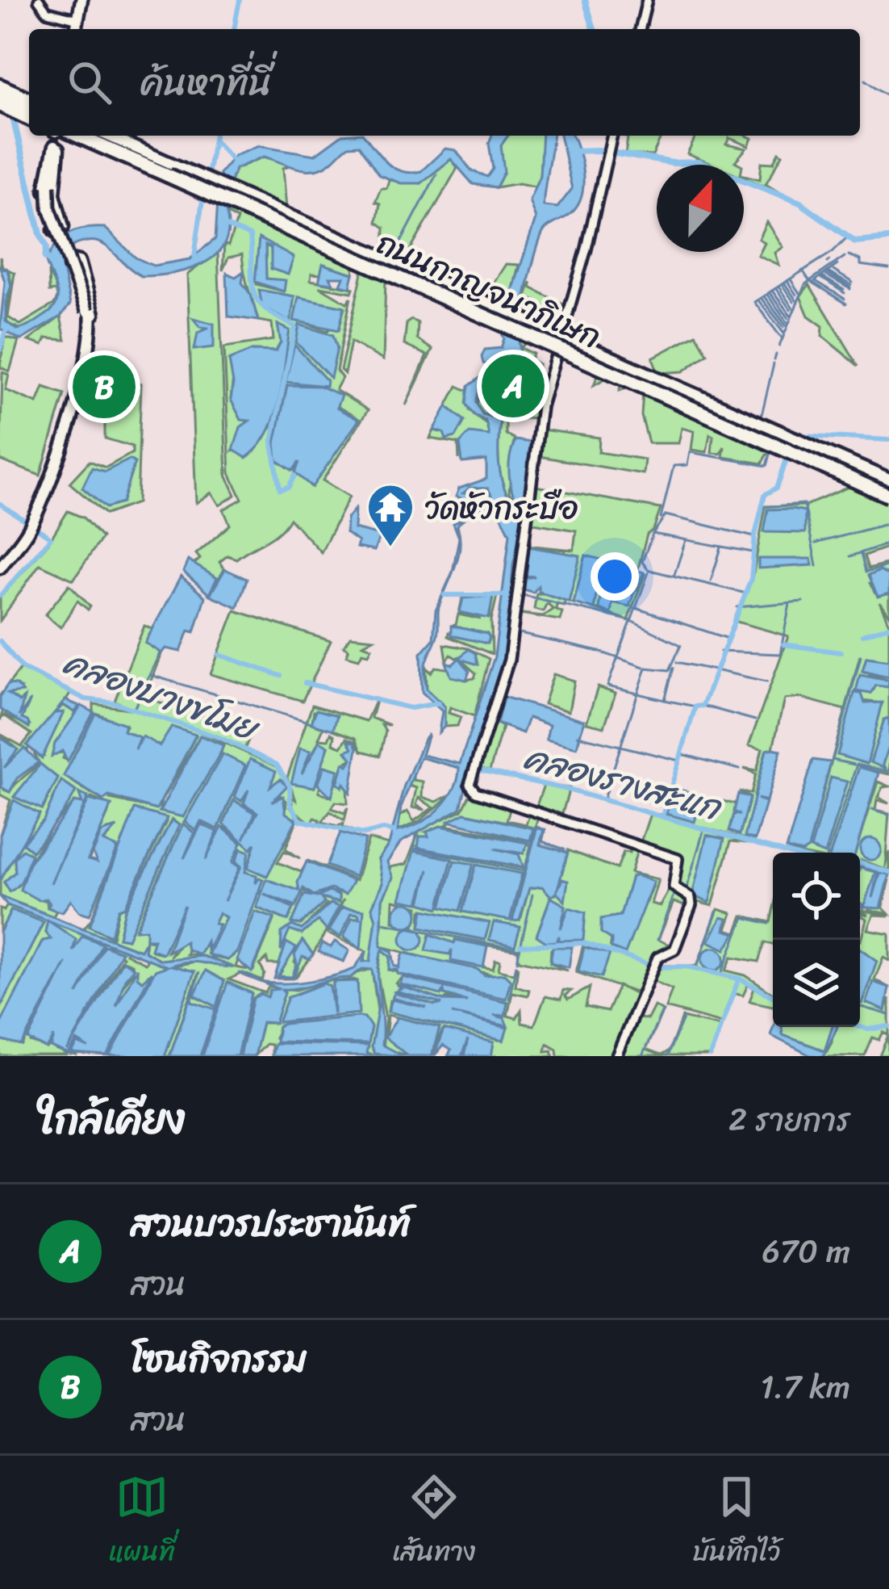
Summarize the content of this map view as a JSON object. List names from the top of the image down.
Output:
{
  "streets": {
    "highway": ["ถนนกาญจนาภิเษก"]
  },
  "water": ["คลองบางขโมย", "คลองรางสะแก"],
  "places": {
    "temple": ["วัดหัวกระบือ"]
  },
  "north": "top",
  "page": {
    "search": "ค้นหาที่นี่",
    "pins": ["A", "B"],
    "heading": ["ใกล้เคียง", "2 รายการ"],
    "list": [
      {
        "mark": "A",
        "name": "สวนบวรประชานันท์",
        "note": "สวน",
        "value": "670 m"
      },
      {
        "mark": "B",
        "name": "โซนกิจกรรม",
        "note": "สวน",
        "value": "1.7 km"
      }
    ],
    "nav": ["แผนที่", "เส้นทาง", "บันทึกไว้"]
  }
}
